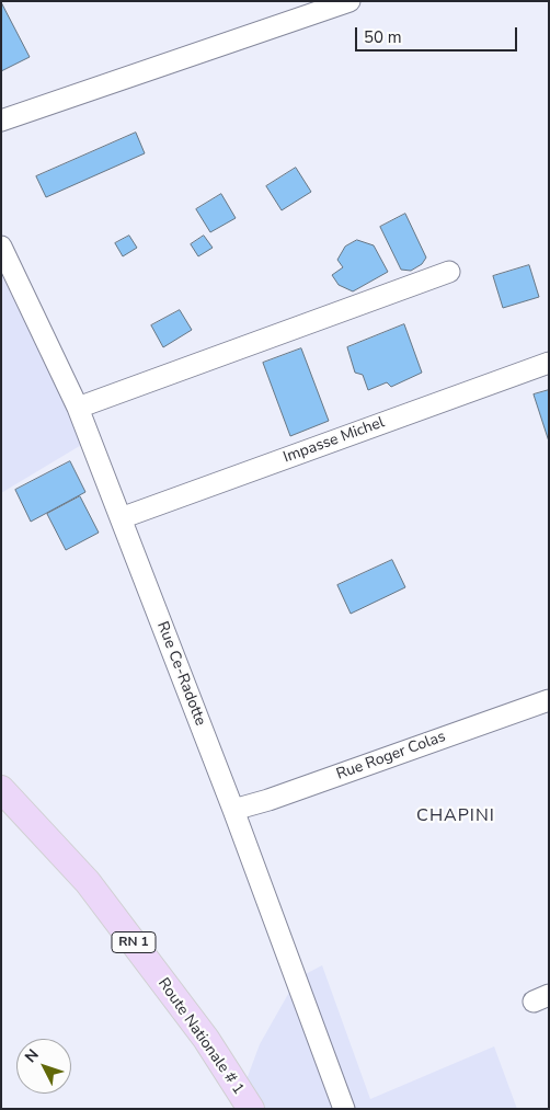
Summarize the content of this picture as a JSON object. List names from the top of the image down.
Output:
{
  "streets": {
    "main road": ["RN 1", "Route Nationale # 1"],
    "street": ["Impasse Michel", "Rue Ce-Radotte", "Rue Roger Colas"]
  },
  "crossings": [
    ["Impasse Michel", "Rue Ce-Radotte"],
    ["Rue Ce-Radotte", "Rue Roger Colas"]
  ],
  "districts": ["CHAPINI"],
  "scale_bar": "50 m",
  "north": "top left"
}
